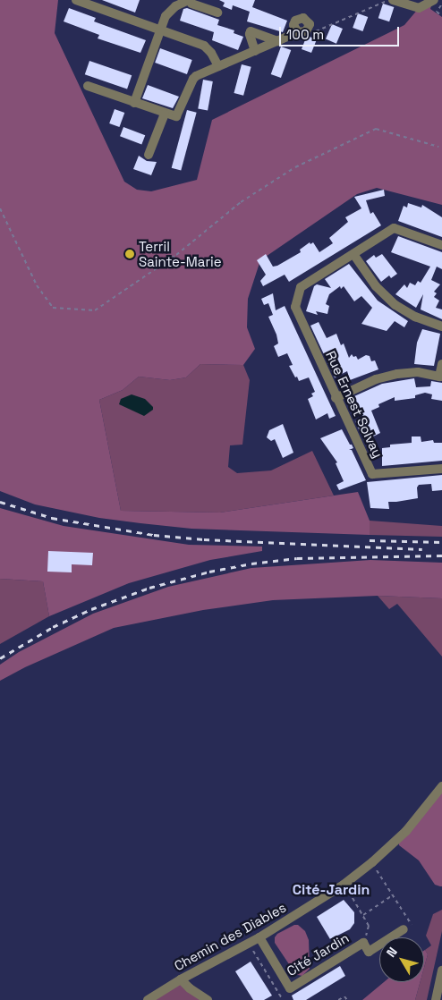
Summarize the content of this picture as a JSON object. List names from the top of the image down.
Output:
{
  "streets": {
    "street": ["Rue Ernest Solvay", "Chemin des Diables", "Cité Jardin"]
  },
  "crossings": [
    ["Chemin des Diables", "Cité Jardin"]
  ],
  "districts": ["Cité-Jardin"],
  "places": ["Terril Sainte-Marie"],
  "scale_bar": "100 m",
  "north": "top left"
}
